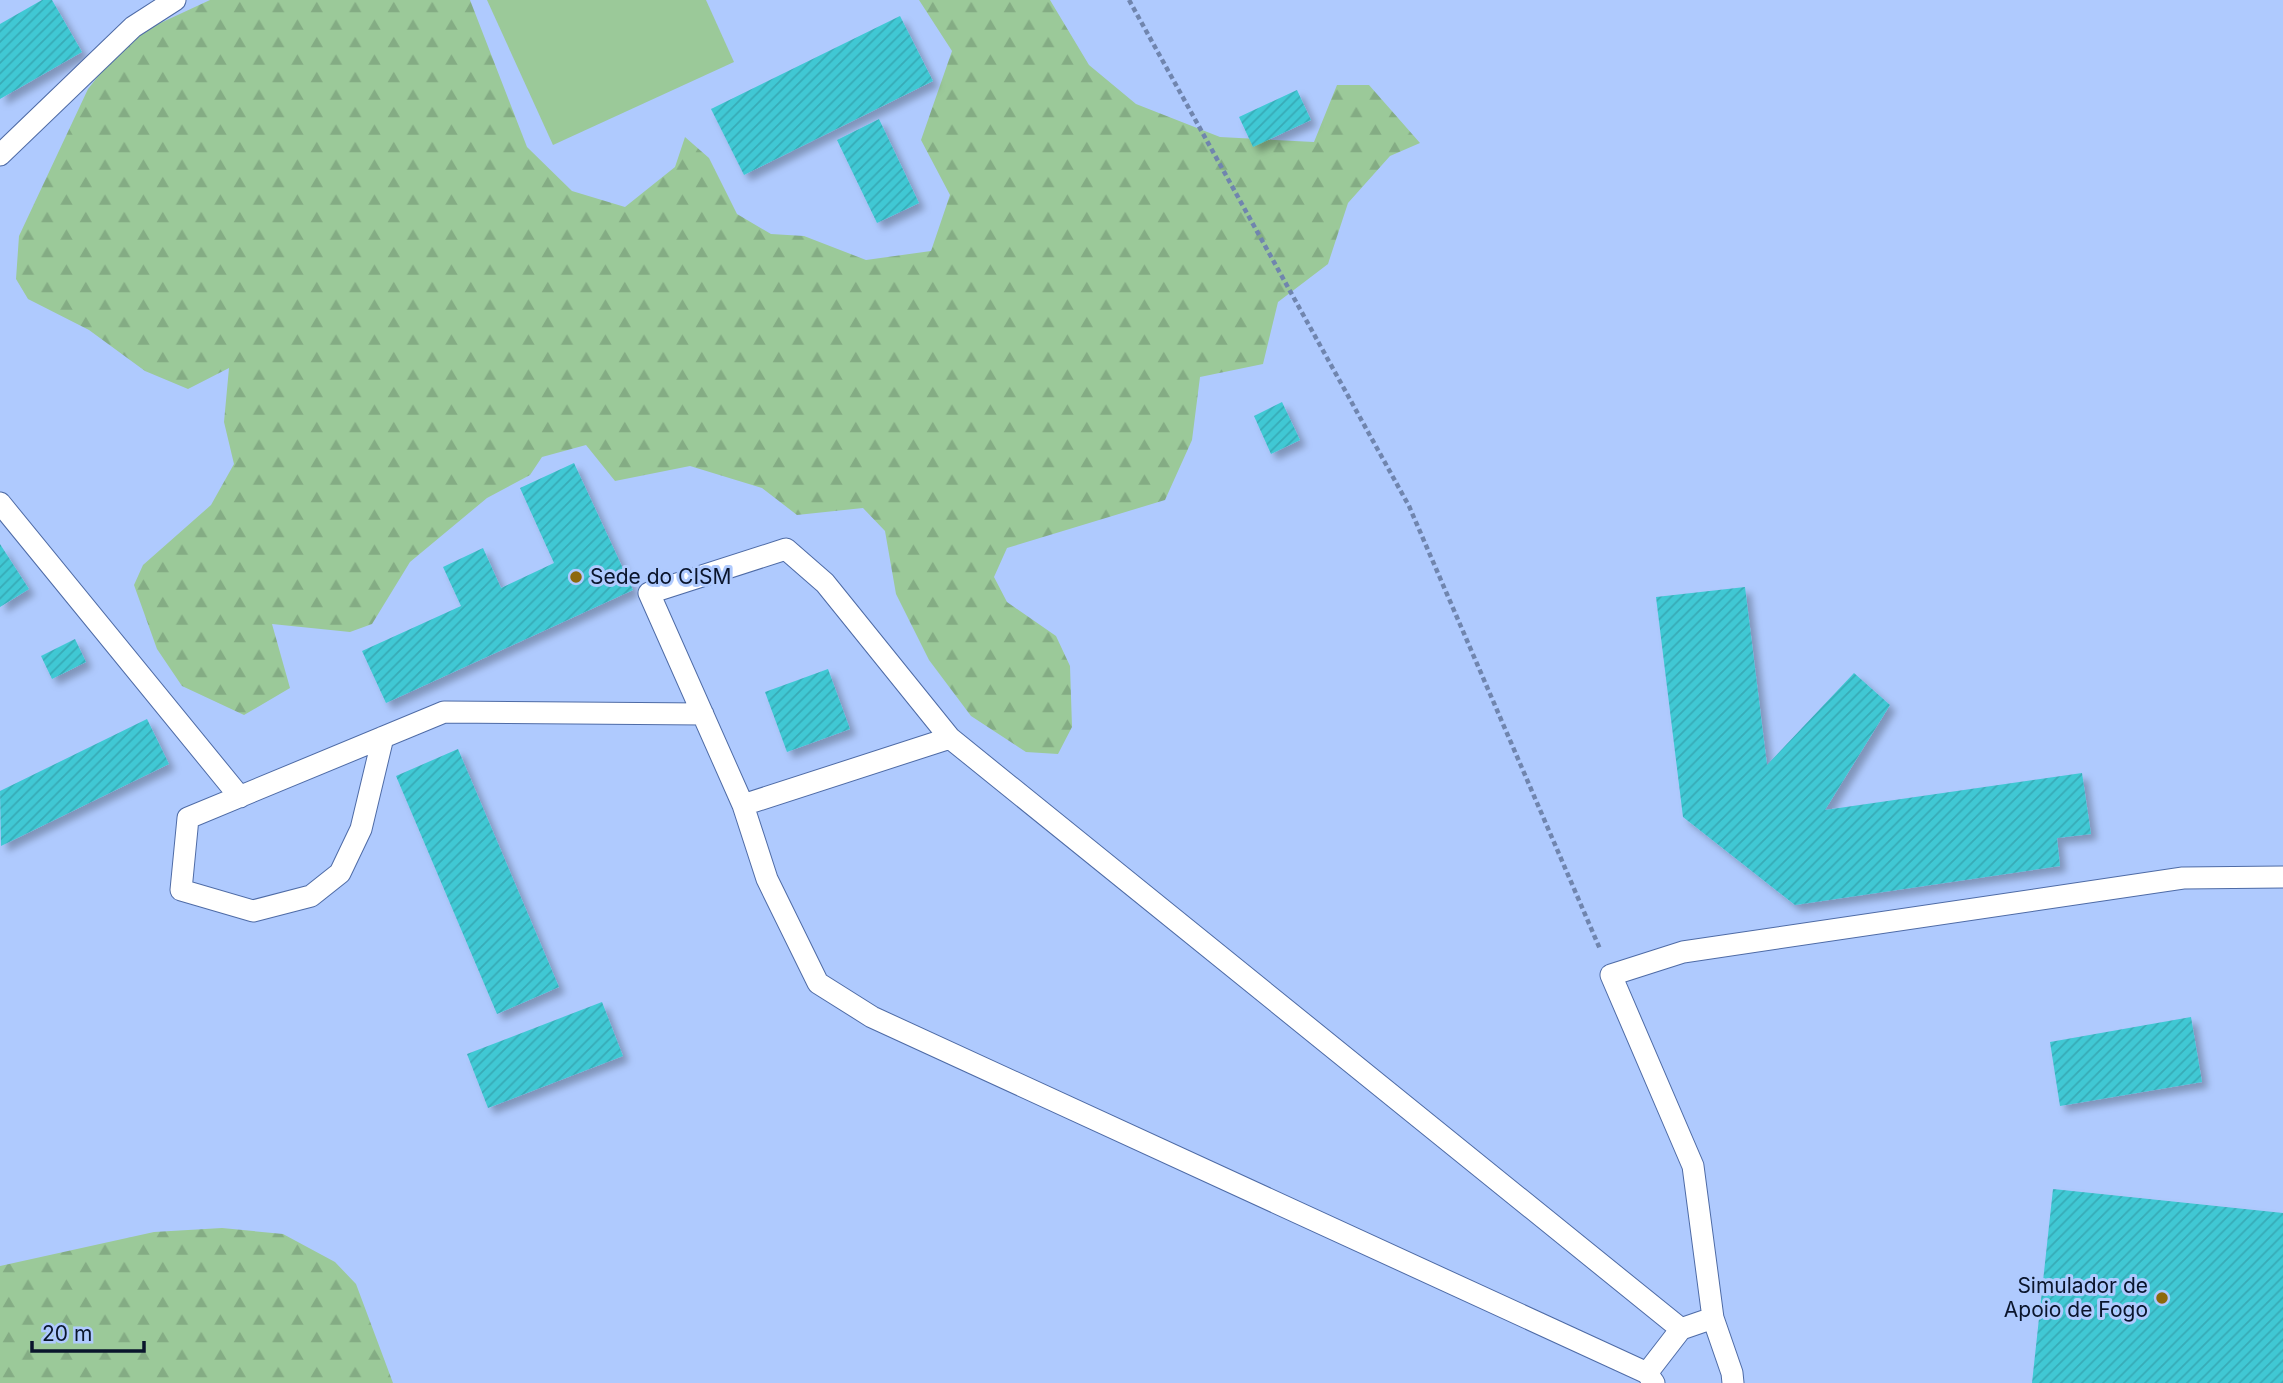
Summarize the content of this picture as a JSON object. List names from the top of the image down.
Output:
{
  "places": ["Sede do CISM", "Simulador de Apoio de Fogo"],
  "scale_bar": "20 m"
}
